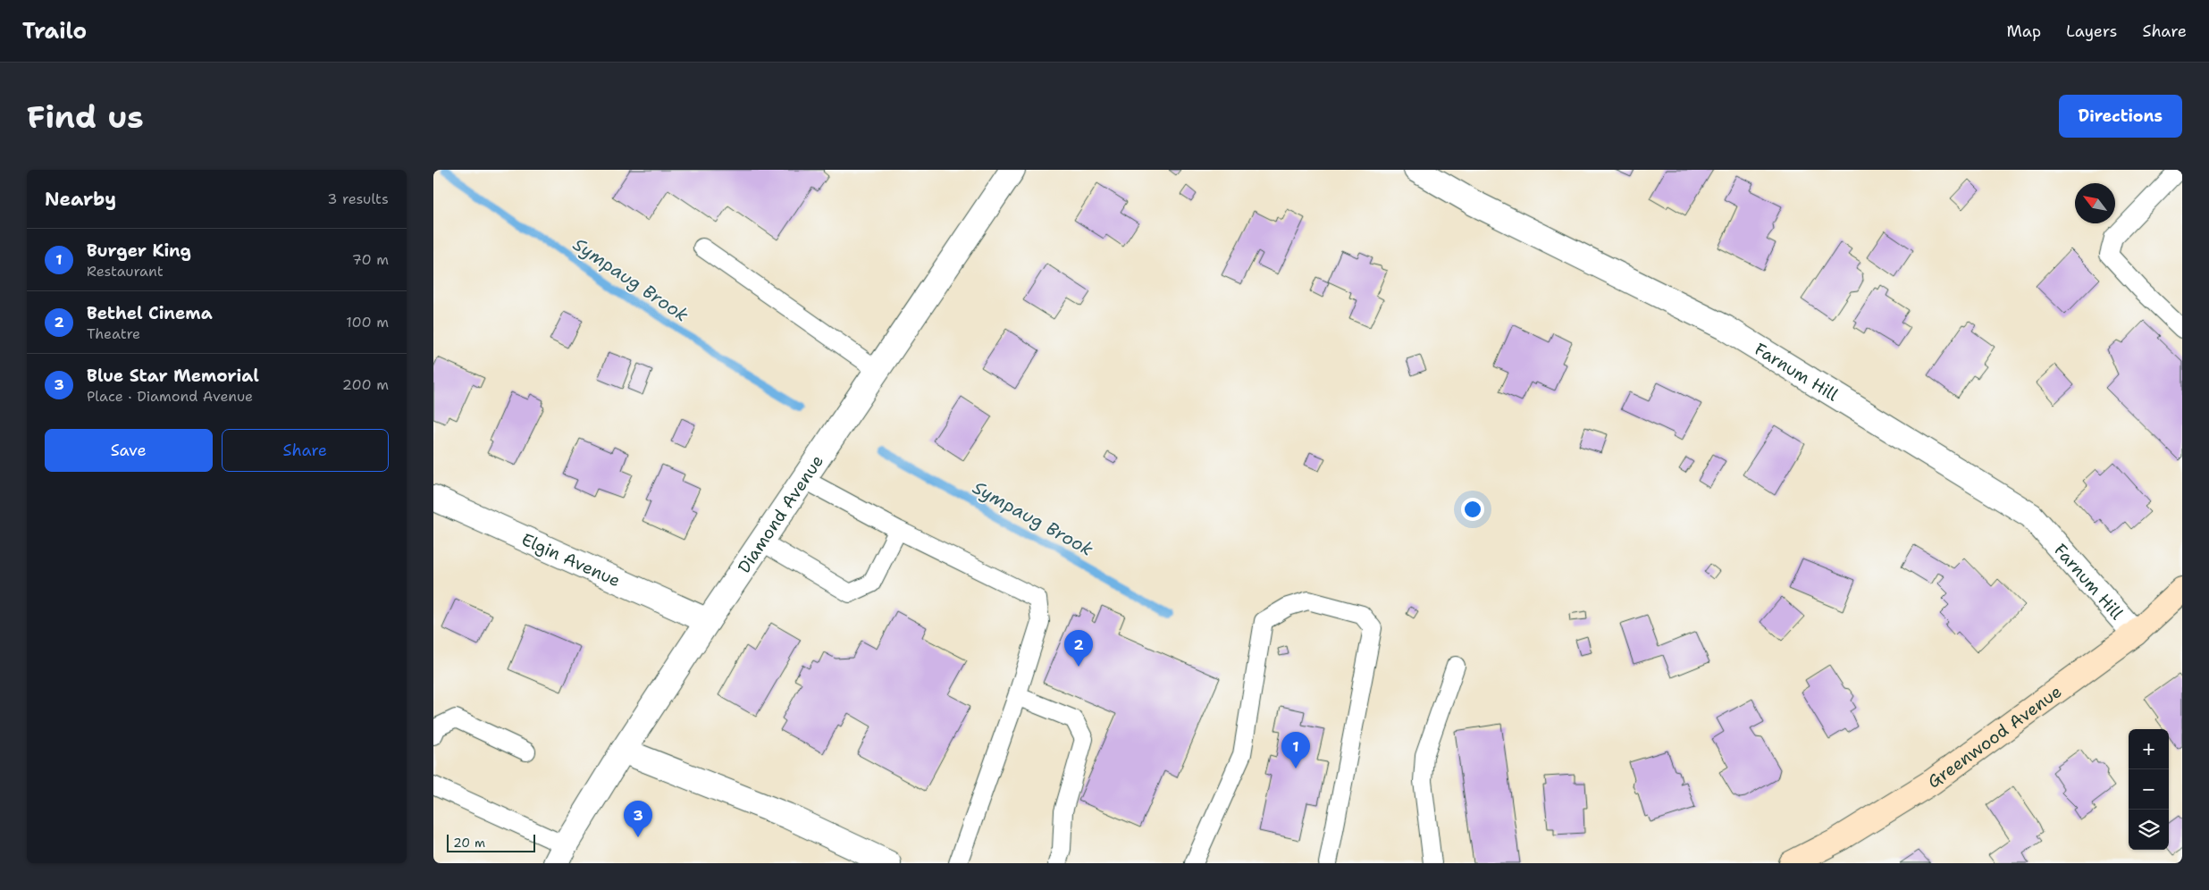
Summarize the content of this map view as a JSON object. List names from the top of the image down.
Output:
{
  "streets": {
    "main road": ["Greenwood Avenue"],
    "street": ["Farnum Hill", "Diamond Avenue", "Elgin Avenue"]
  },
  "crossings": [
    ["Farnum Hill", "Greenwood Avenue"],
    ["Diamond Avenue", "Elgin Avenue"]
  ],
  "water": ["Sympaug Brook"],
  "scale_bar": "20 m",
  "north": "top left",
  "page": {
    "header": "Trailo",
    "nav": ["Map", "Layers", "Share"],
    "buttons": [
      "Directions",
      ["Save", "Share"]
    ],
    "title": "Find us",
    "heading": ["Nearby", "3 results"],
    "list": [
      {
        "mark": "1",
        "name": "Burger King",
        "note": "Restaurant",
        "value": "70 m"
      },
      {
        "mark": "2",
        "name": "Bethel Cinema",
        "note": "Theatre",
        "value": "100 m"
      },
      {
        "mark": "3",
        "name": "Blue Star Memorial",
        "note": "Place · Diamond Avenue",
        "value": "200 m"
      }
    ],
    "pins": ["2", "1", "3"],
    "map_buttons": ["+", "−"],
    "scale": "20 m"
  }
}
